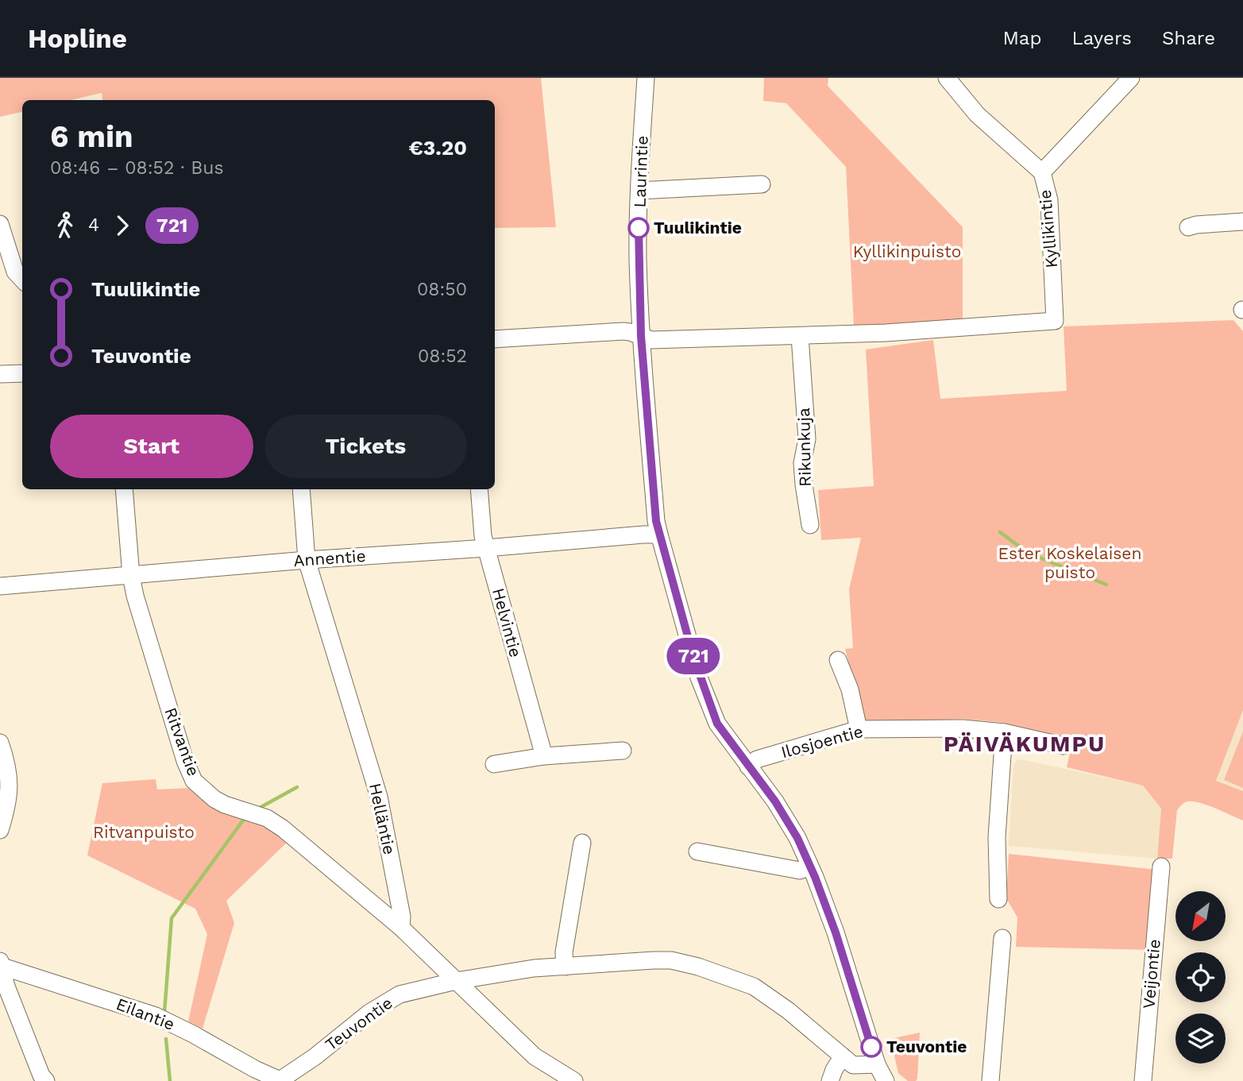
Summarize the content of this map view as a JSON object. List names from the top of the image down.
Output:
{
  "streets": {
    "street": [
      "Laurintie",
      "Kyllikintie",
      "Rikunkuja",
      "Annentie",
      "Helvintie",
      "Ritvantie",
      "Ilosjoentie",
      "Helläntie",
      "Veijontie",
      "Eilantie",
      "Teuvontie"
    ]
  },
  "crossings": [
    ["Laurintie", "Annentie"],
    ["Laurintie", "Ilosjoentie"],
    ["Laurintie", "Teuvontie"],
    ["Kyllikintie", "Rikunkuja"],
    ["Annentie", "Helvintie"],
    ["Annentie", "Ritvantie"],
    ["Annentie", "Helläntie"],
    ["Ritvantie", "Helläntie"],
    ["Eilantie", "Teuvontie"]
  ],
  "districts": ["PÄIVÄKUMPU"],
  "parks": ["Kyllikinpuisto", "Ester Koskelaisen puisto", "Ritvanpuisto"],
  "places": ["Tuulikintie", "Teuvontie"],
  "lines": ["bus line 721"],
  "north": "bottom left",
  "page": {
    "header": "Hopline",
    "nav": ["Map", "Layers", "Share"],
    "on_map": "721",
    "heading": ["6 min", "08:46 – 08:52 · Bus", "€3.20"],
    "legs": ["4", "721"],
    "list": [
      {
        "name": "Tuulikintie",
        "value": "08:50"
      },
      {
        "name": "Teuvontie",
        "value": "08:52"
      }
    ],
    "buttons": ["Start", "Tickets"]
  }
}
